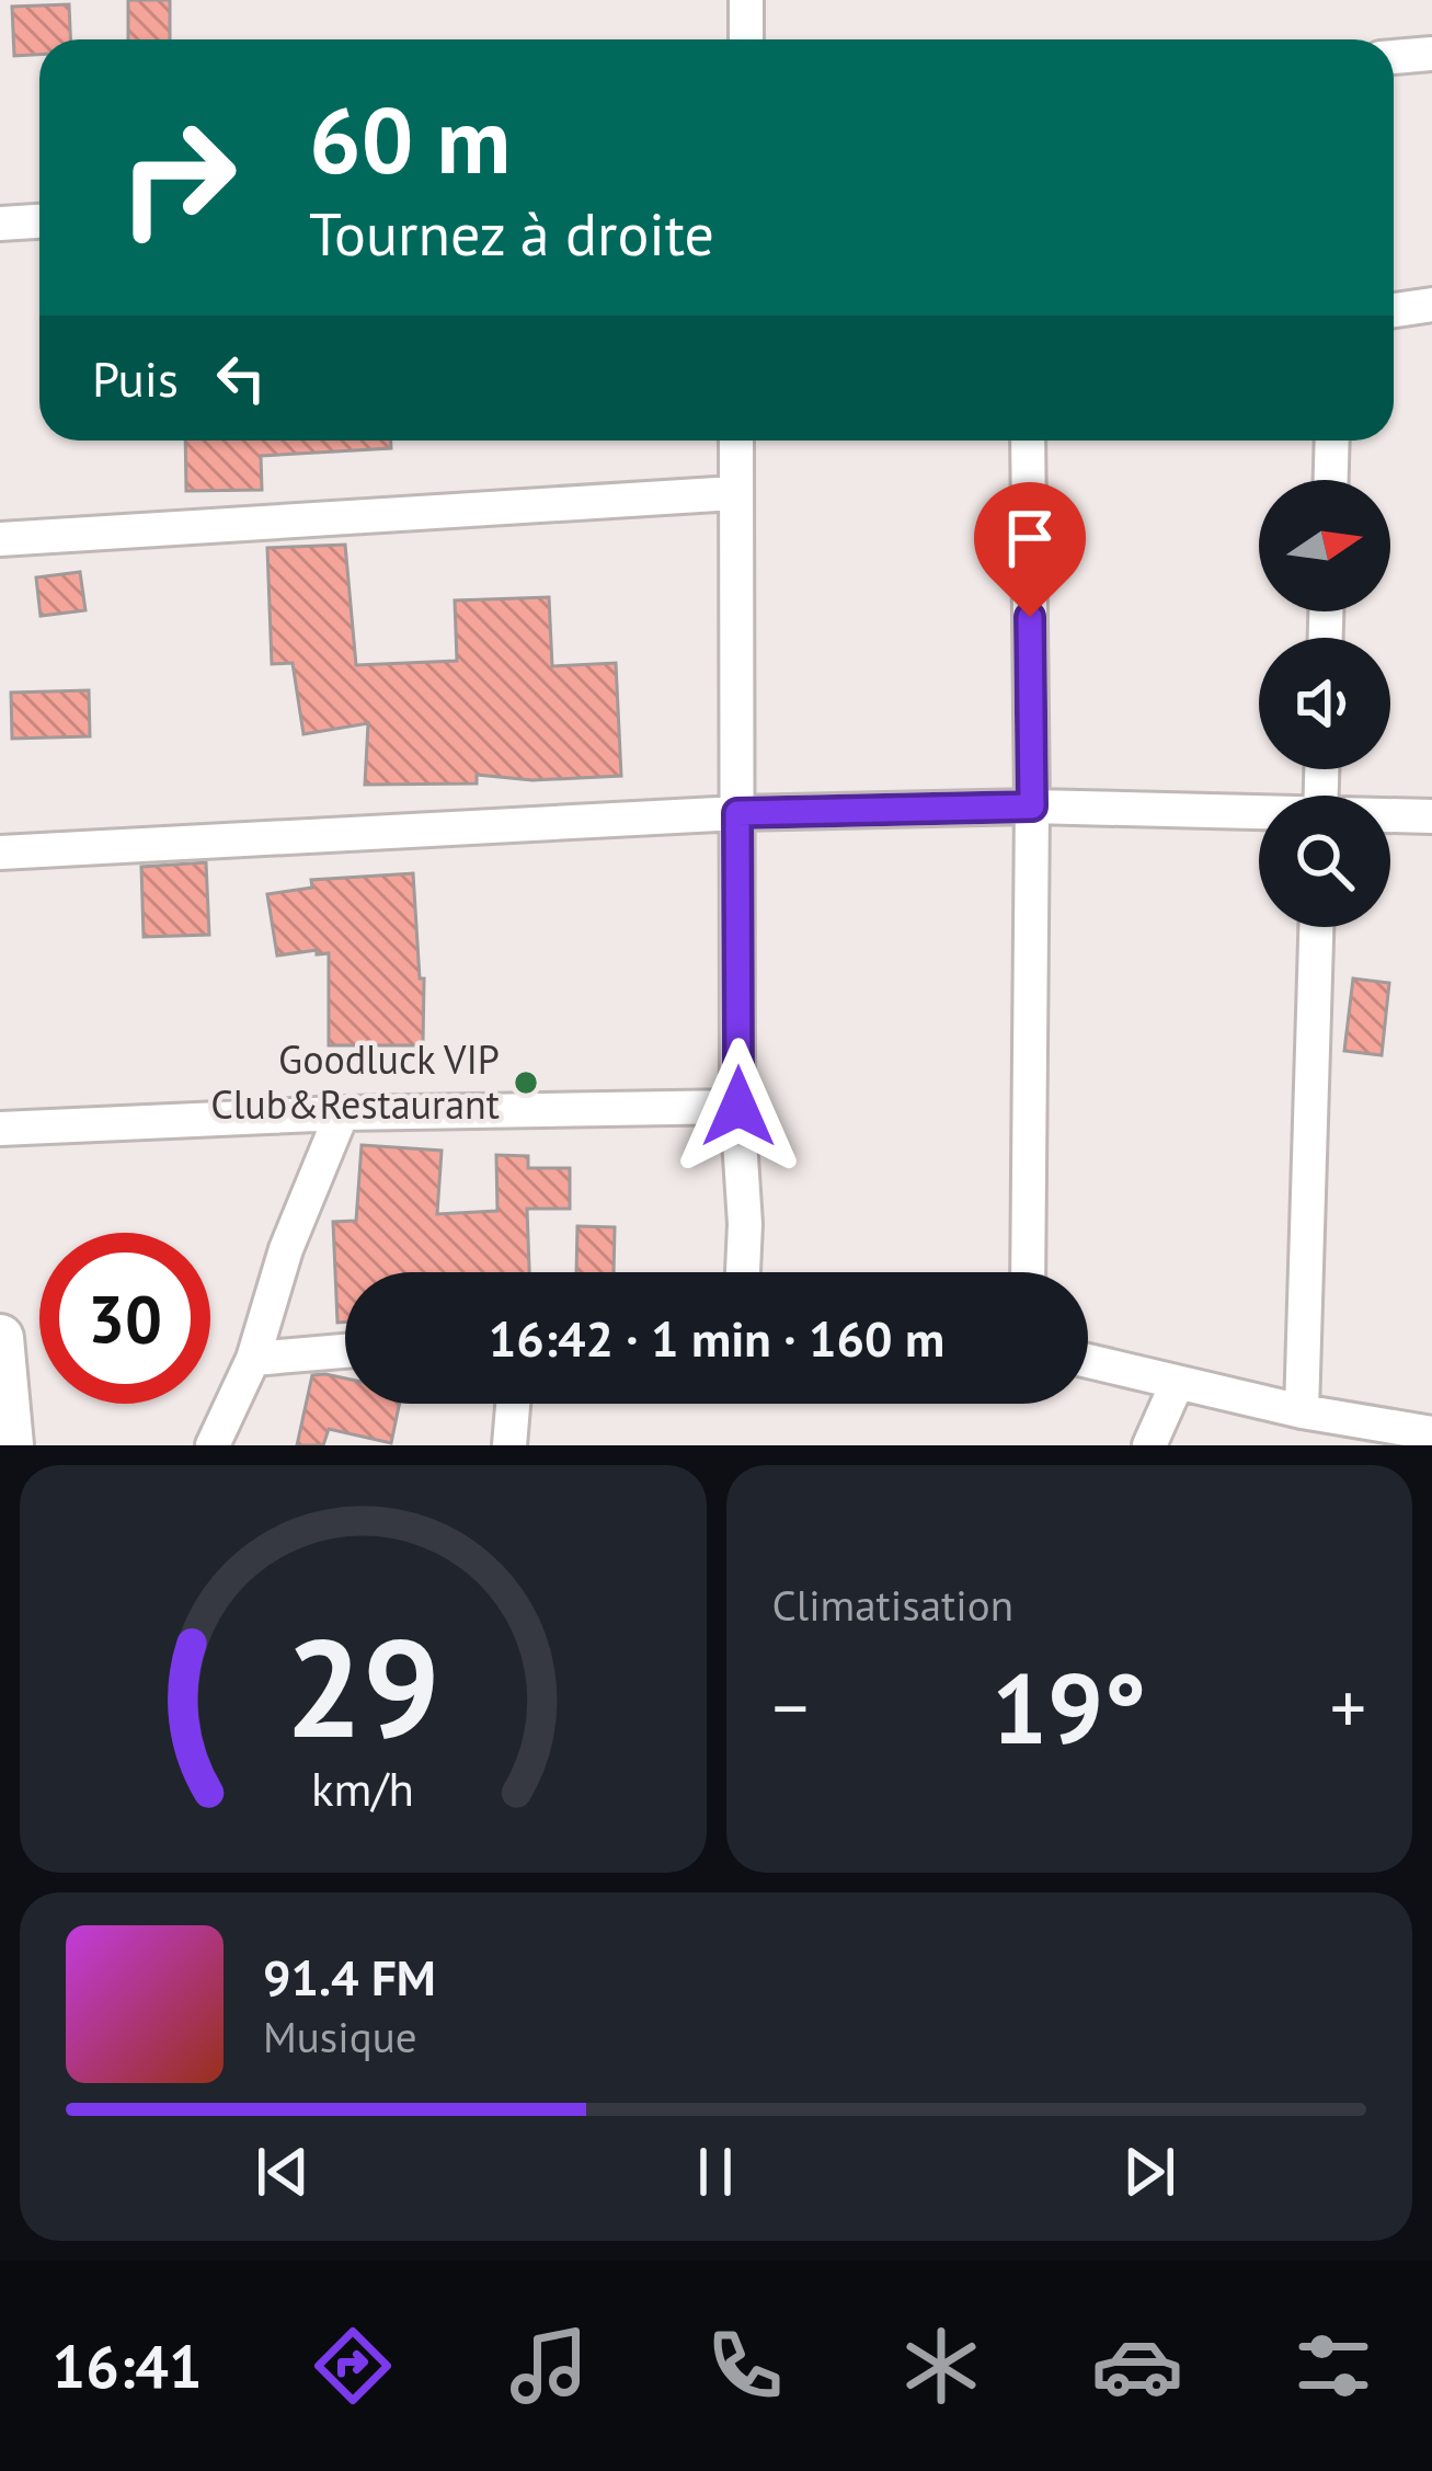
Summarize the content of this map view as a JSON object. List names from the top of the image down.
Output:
{
  "places": ["Goodluck VIP Club&Restaurant"],
  "north": "right",
  "page": {
    "turn": ["60 m", "Tournez à droite"],
    "then": "Puis",
    "limit": "30",
    "trip": "16:42 · 1 min · 160 m",
    "tile": "Climatisation",
    "heat": ["−", "19°", "+"],
    "song": ["91.4 FM", "Musique"],
    "tabs": "16:41",
    "gauge": ["29", "km/h"]
  }
}
